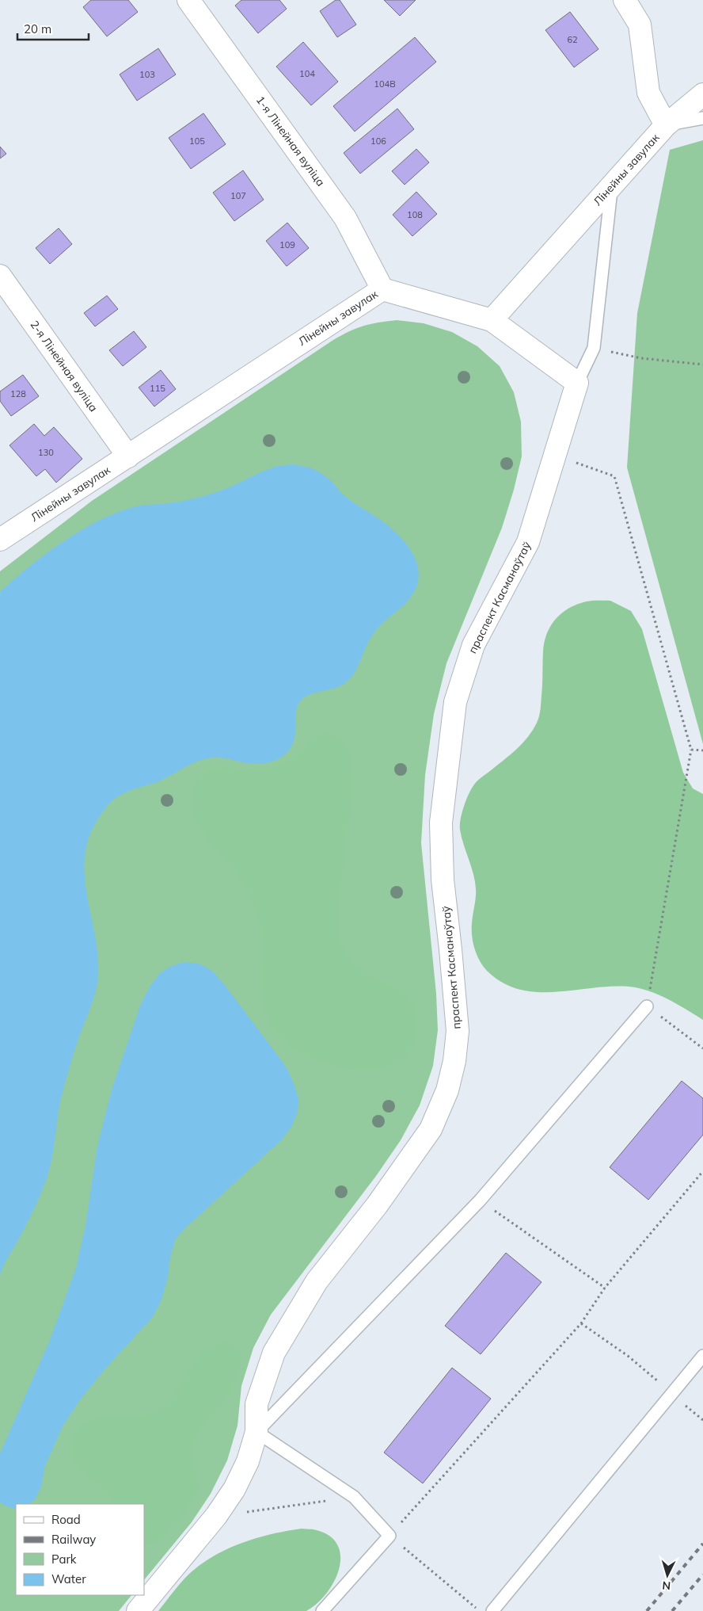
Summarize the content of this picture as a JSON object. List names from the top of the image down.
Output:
{
  "streets": {
    "street": [
      "1-я Лінейная вуліца",
      "Лінейны завулак",
      "2-я Лінейная вуліца",
      "праспект Касманаўтаў"
    ]
  },
  "crossings": [
    ["1-я Лінейная вуліца", "Лінейны завулак"],
    ["Лінейны завулак", "2-я Лінейная вуліца"]
  ],
  "house_numbers": [
    "62",
    "104",
    "103",
    "104В",
    "105",
    "106",
    "107",
    "108",
    "109",
    "115",
    "128",
    "130"
  ],
  "legend": [
    "Road",
    "Railway",
    "Park",
    "Water"
  ],
  "scale_bar": "20 m",
  "north": "bottom"
}
